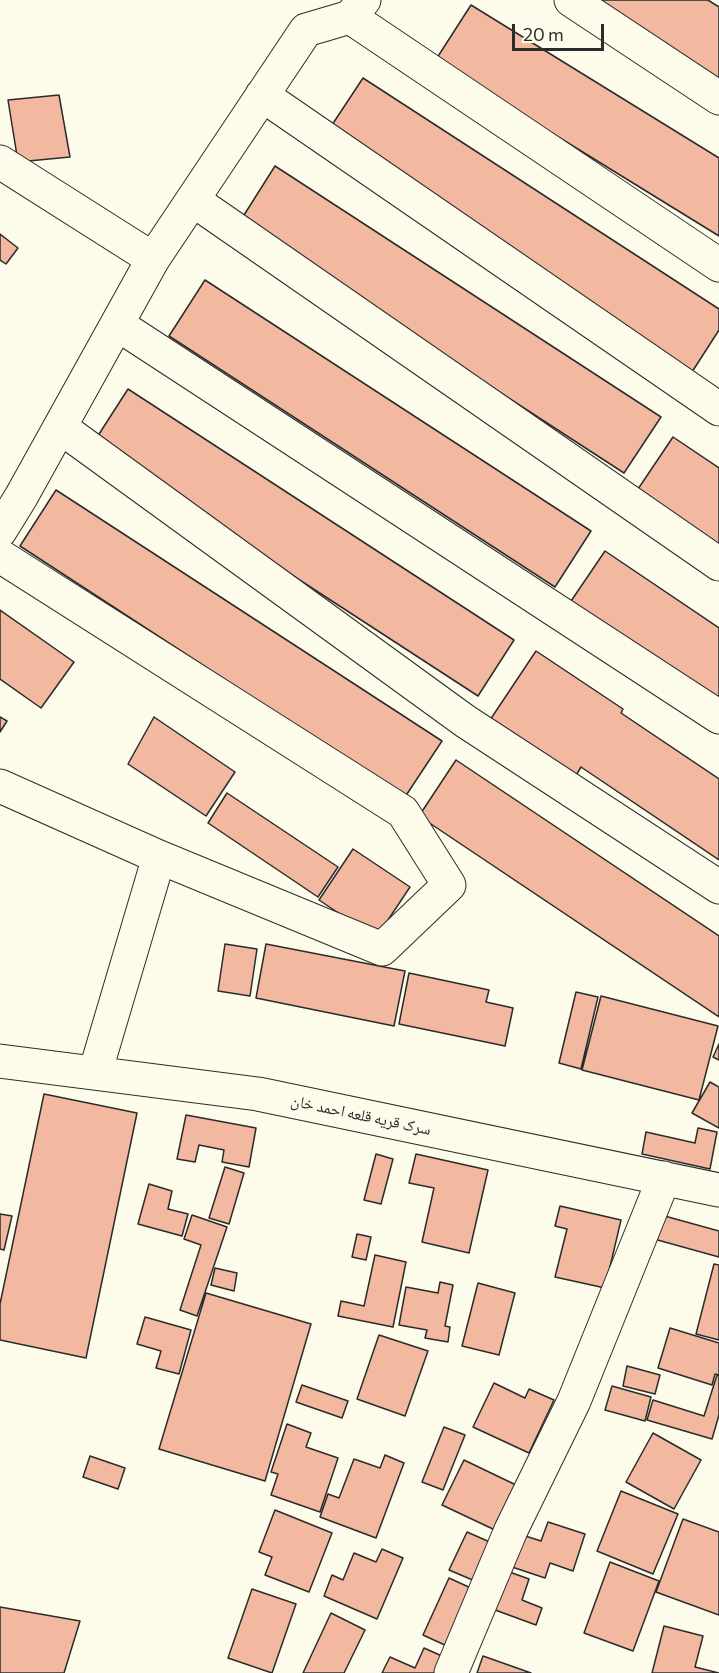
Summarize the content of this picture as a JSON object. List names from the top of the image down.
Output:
{
  "streets": {
    "street": ["سرک قریه قلعه احمد خان"]
  },
  "scale_bar": "20 m"
}
